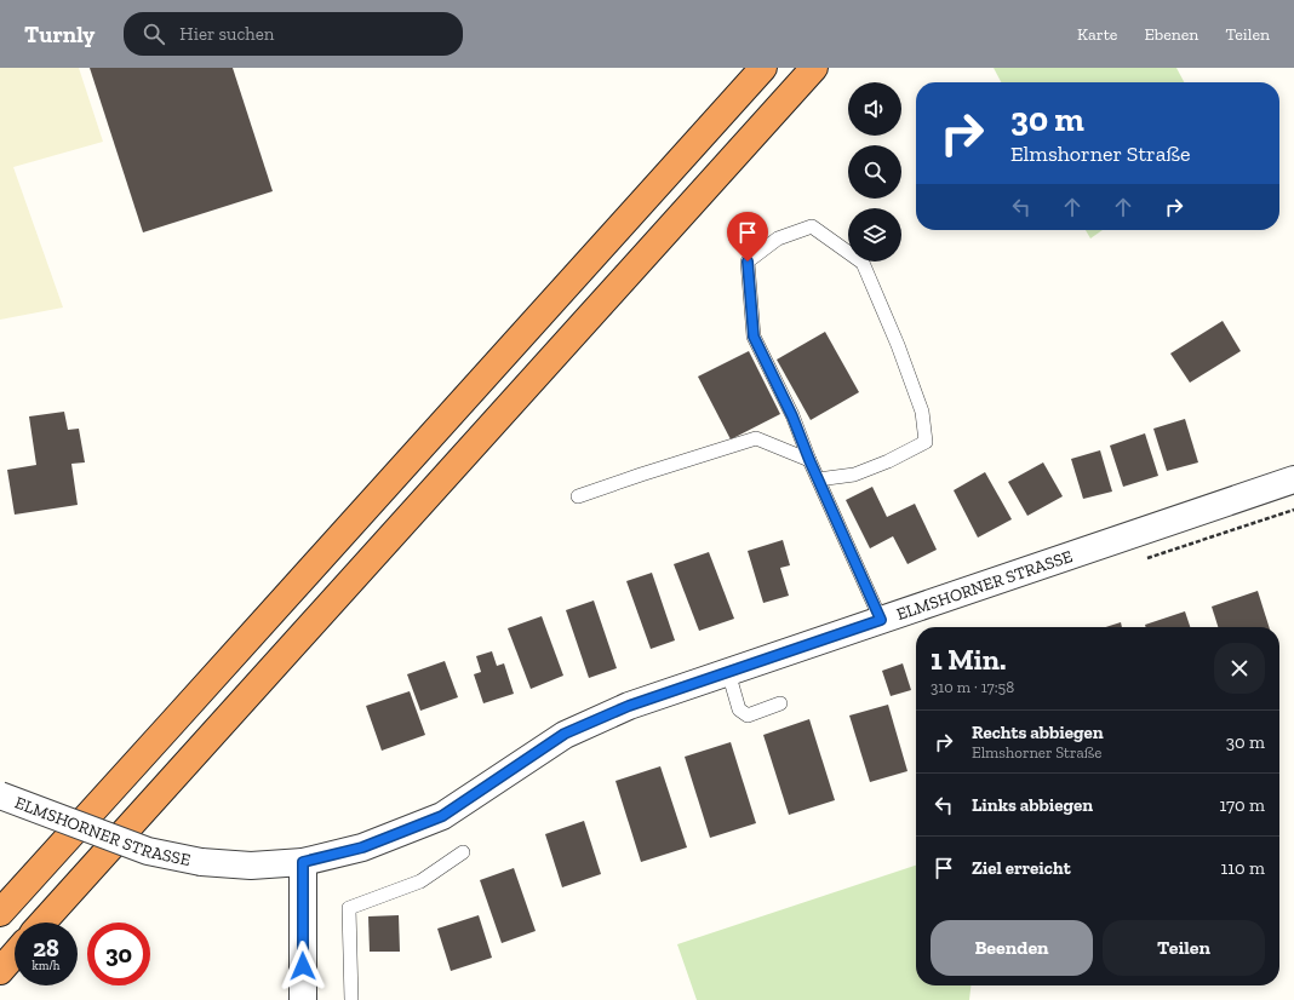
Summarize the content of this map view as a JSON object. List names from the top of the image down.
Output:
{
  "streets": {
    "street": ["ELMSHORNER STRASSE"]
  },
  "page": {
    "header": "Turnly",
    "search": "Hier suchen",
    "nav": ["Karte", "Ebenen", "Teilen"],
    "turn": ["30 m", "Elmshorner Straße"],
    "heading": ["1 Min.", "310 m · 17:58"],
    "list": [
      {
        "name": "Rechts abbiegen",
        "note": "Elmshorner Straße",
        "value": "30 m"
      },
      {
        "name": "Links abbiegen",
        "value": "170 m"
      },
      {
        "name": "Ziel erreicht",
        "value": "110 m"
      }
    ],
    "buttons": ["Beenden", "Teilen"],
    "speed": "28 km/h",
    "limit": "30"
  }
}
